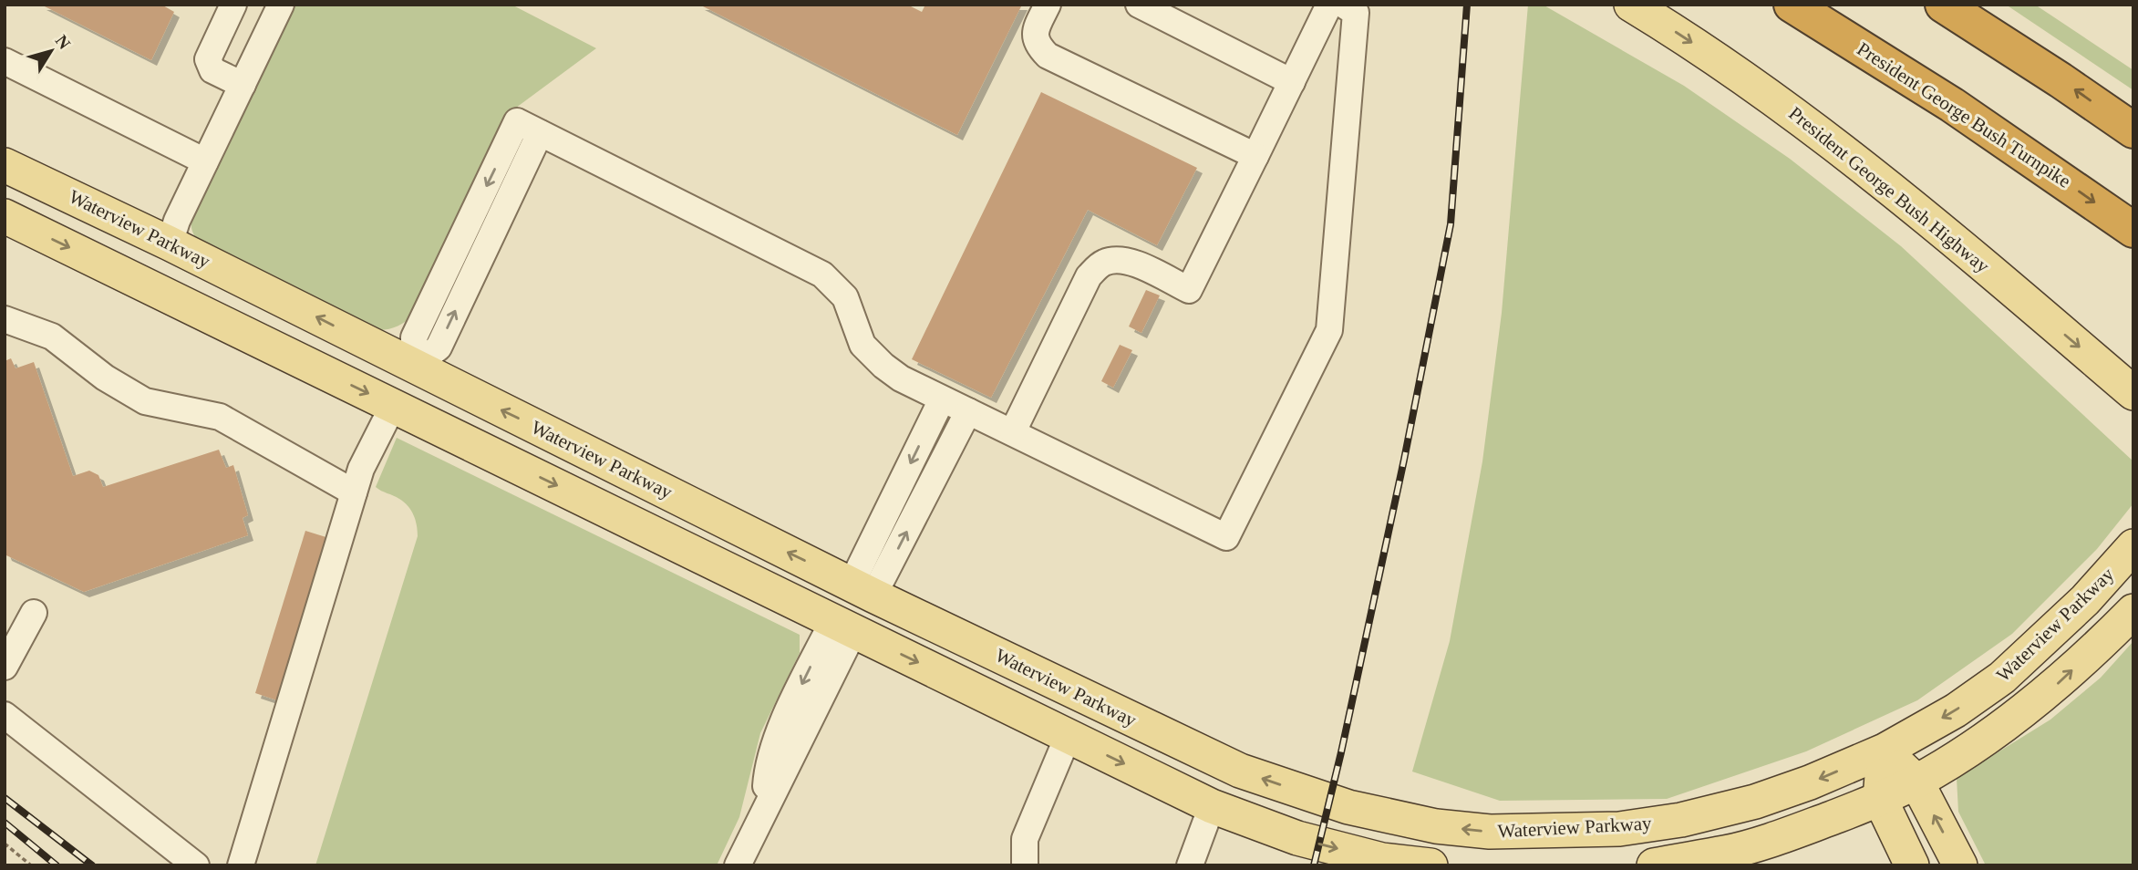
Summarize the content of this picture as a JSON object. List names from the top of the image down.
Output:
{
  "streets": {
    "highway": ["President George Bush Turnpike"],
    "main road": ["President George Bush Highway", "Waterview Parkway"]
  },
  "one_way": ["President George Bush Highway"],
  "north": "top right"
}
